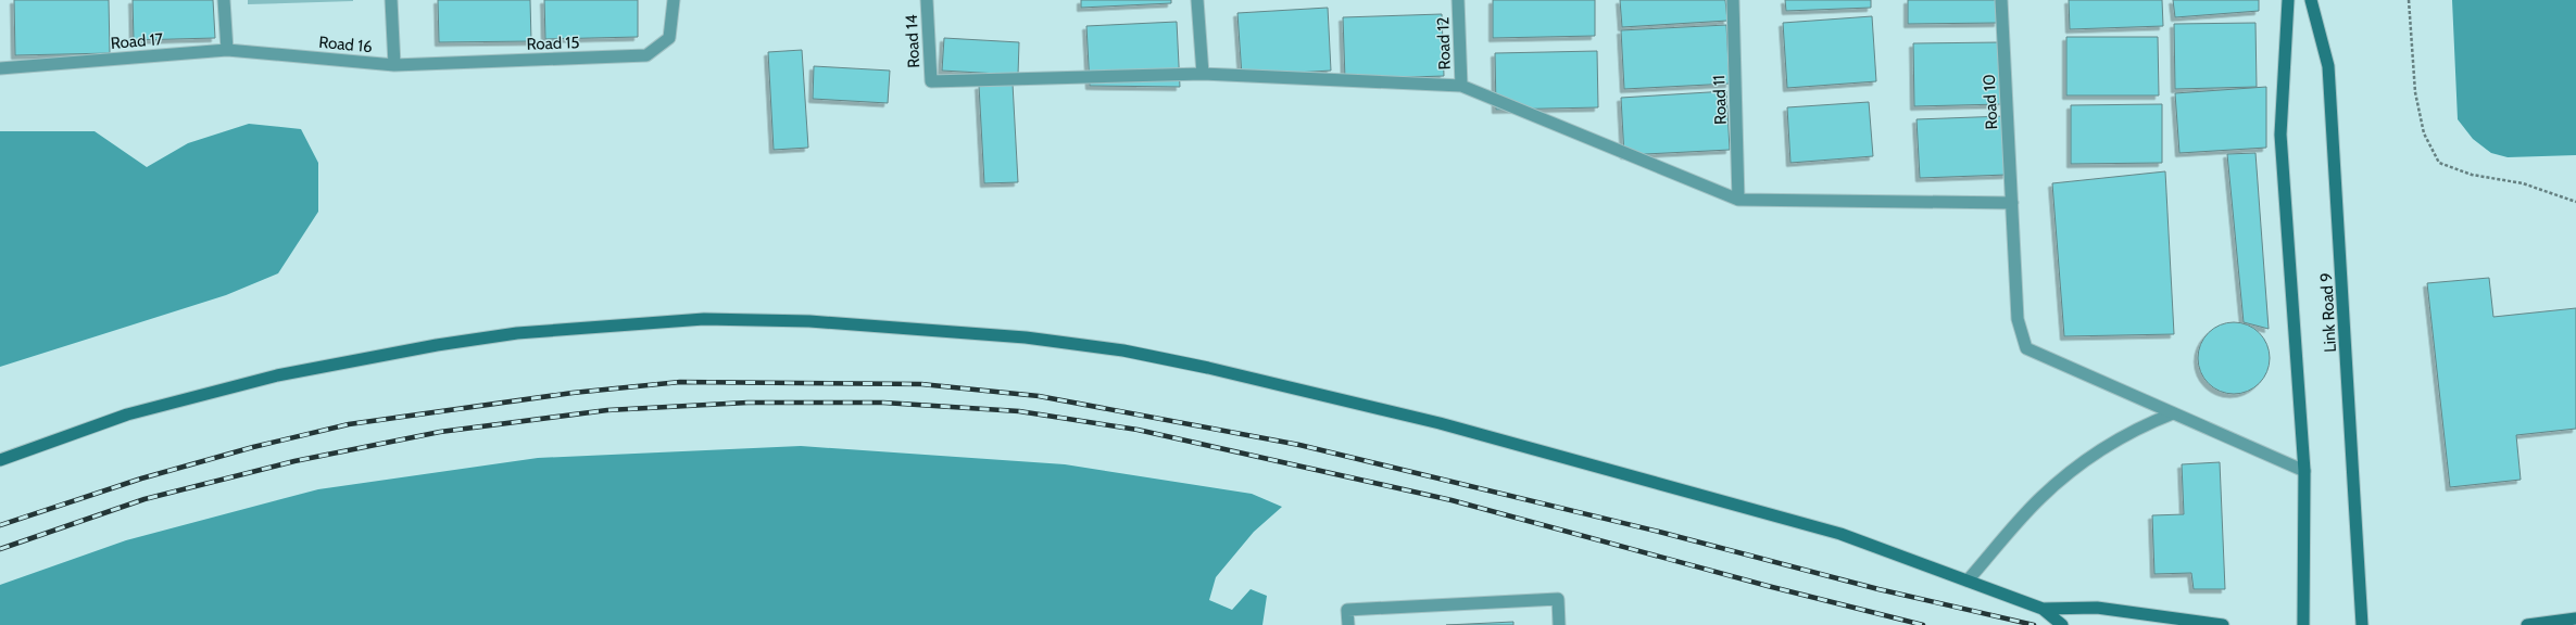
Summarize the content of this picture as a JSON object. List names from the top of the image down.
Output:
{
  "streets": {
    "main road": ["Link Road 9"],
    "street": [
      "Road 17",
      "Road 14",
      "Road 15",
      "Road 12",
      "Road 16",
      "Road 11",
      "Road 10"
    ]
  },
  "crossings": [
    ["Road 17", "Road 16"],
    ["Road 15", "Road 16"]
  ]
}
